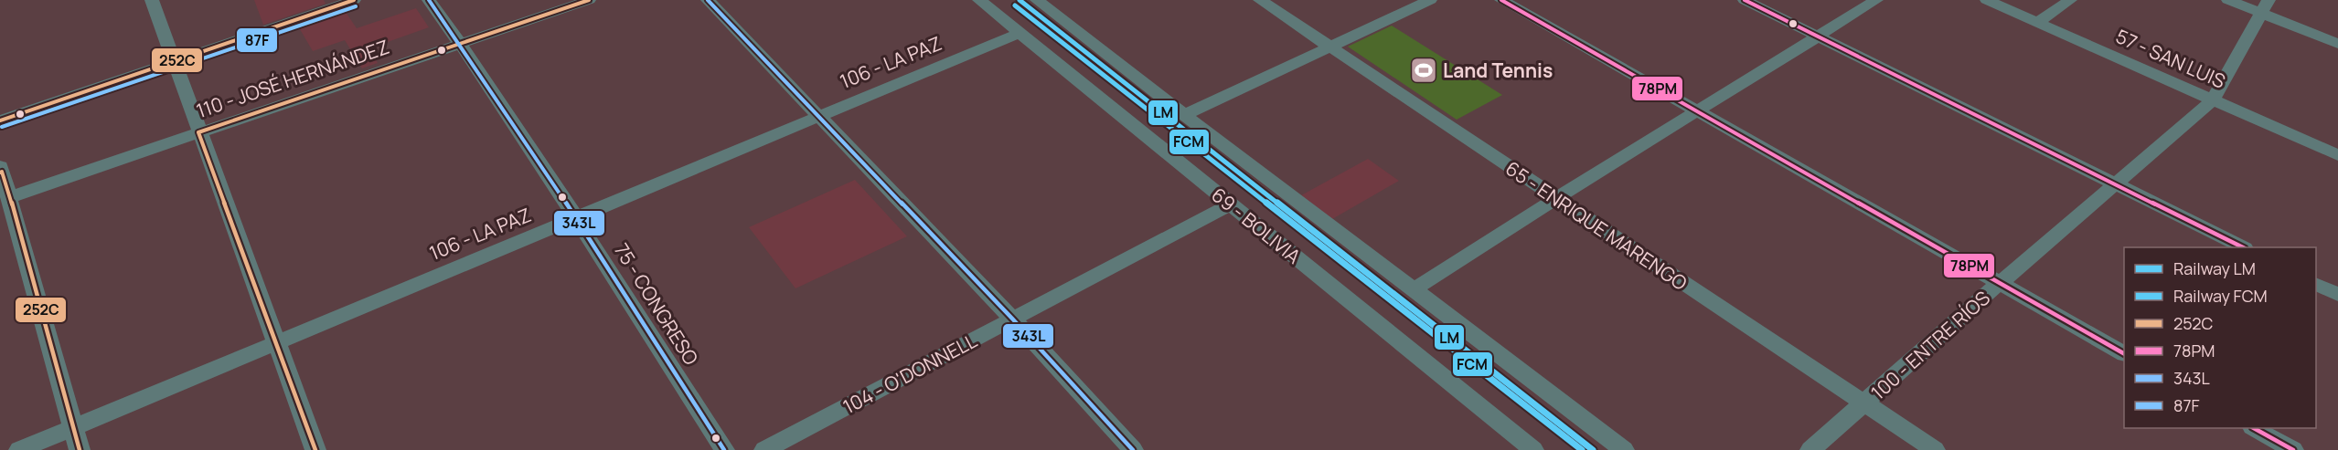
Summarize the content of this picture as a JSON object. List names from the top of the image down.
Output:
{
  "streets": {
    "street": [
      "57 - SAN LUIS",
      "106 - LA PAZ",
      "110 - JOSÉ HERNÁNDEZ",
      "69 - BOLIVIA",
      "65 - ENRIQUE MARENGO",
      "75 - CONGRESO",
      "100 - ENTRE RÍOS",
      "104 - O'DONNELL"
    ]
  },
  "crossings": [
    ["57 - SAN LUIS", "100 - ENTRE RÍOS"],
    ["106 - LA PAZ", "69 - BOLIVIA"],
    ["106 - LA PAZ", "75 - CONGRESO"],
    ["110 - JOSÉ HERNÁNDEZ", "75 - CONGRESO"],
    ["69 - BOLIVIA", "104 - O'DONNELL"],
    ["65 - ENRIQUE MARENGO", "100 - ENTRE RÍOS"]
  ],
  "places": {
    "sports": ["Land Tennis"]
  },
  "lines": [
    "rail line LM",
    "transit line 252C",
    "transit line 78PM",
    "transit line 343L",
    "rail line FCM",
    "transit line 87F"
  ],
  "legend": [
    "Railway LM",
    "Railway FCM",
    "252C",
    "78PM",
    "343L",
    "87F"
  ]
}
